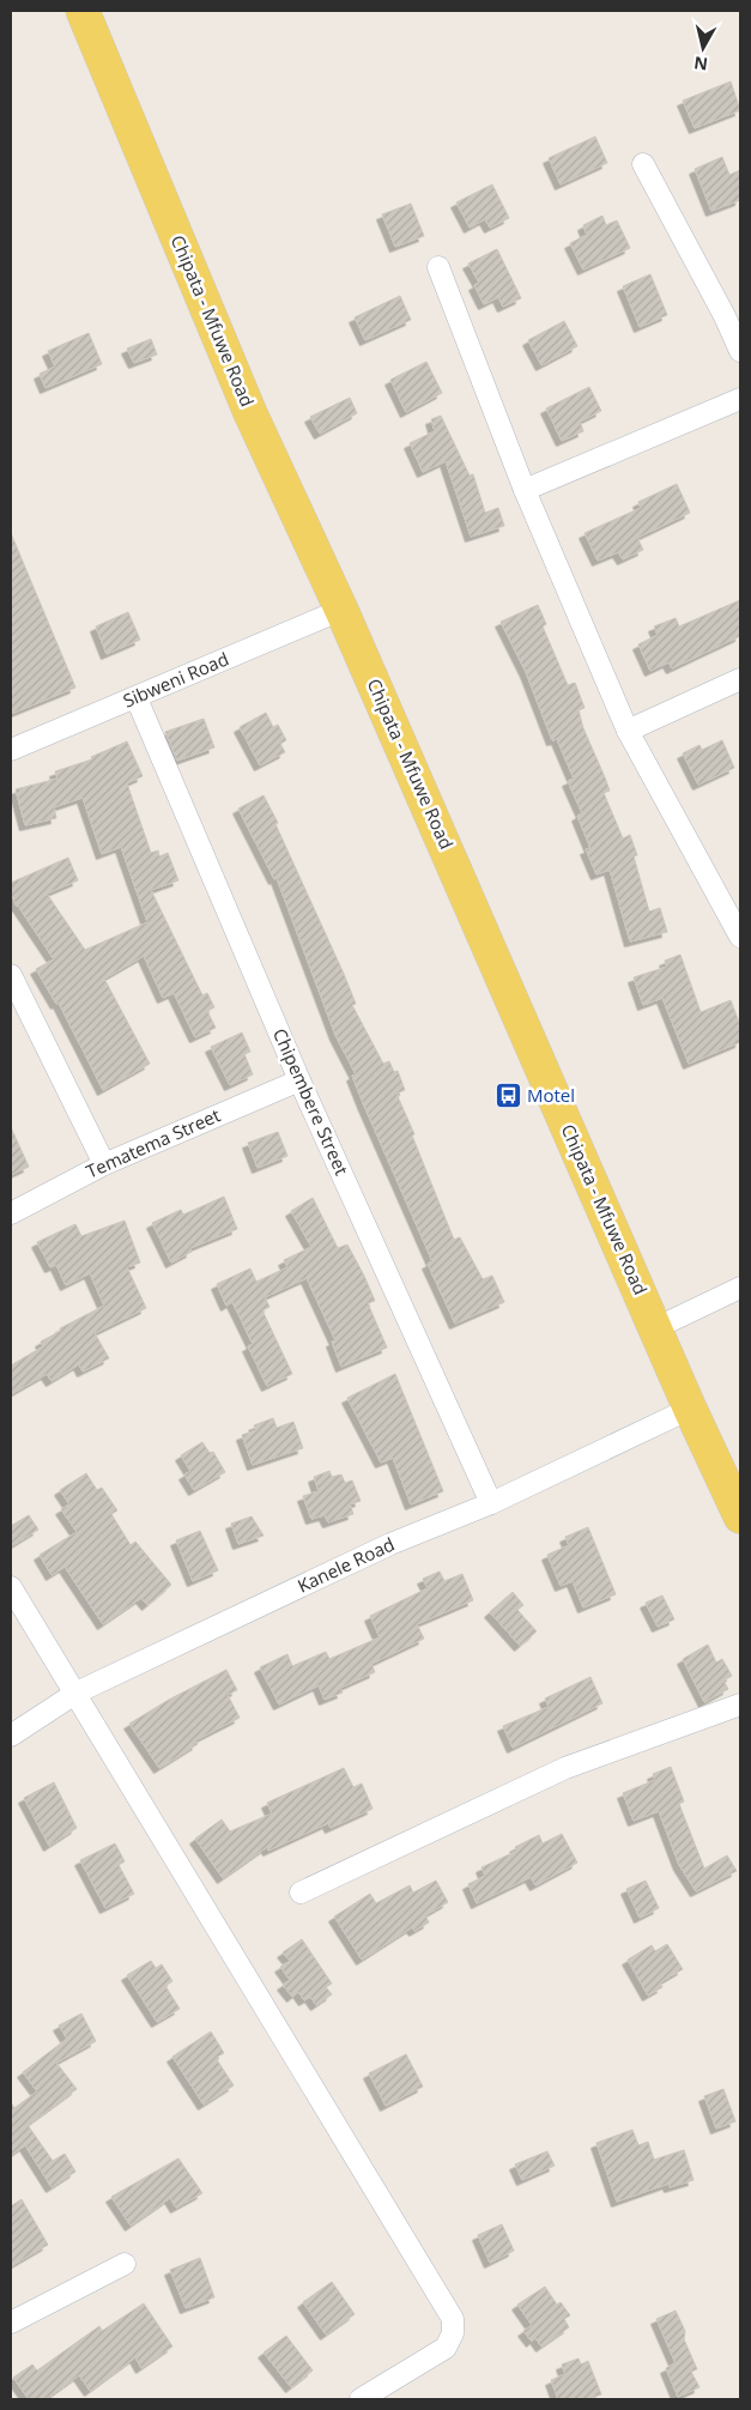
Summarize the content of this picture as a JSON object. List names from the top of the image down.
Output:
{
  "streets": {
    "main road": ["Chipata - Mfuwe Road"],
    "street": [
      "Sibweni Road",
      "Chipembere Street",
      "Tematema Street",
      "Kanele Road"
    ]
  },
  "crossings": [
    ["Chipata - Mfuwe Road", "Sibweni Road"],
    ["Chipata - Mfuwe Road", "Kanele Road"],
    ["Sibweni Road", "Chipembere Street"],
    ["Chipembere Street", "Tematema Street"],
    ["Chipembere Street", "Kanele Road"]
  ],
  "places": {
    "bus stop": ["Motel"]
  },
  "north": "bottom"
}
